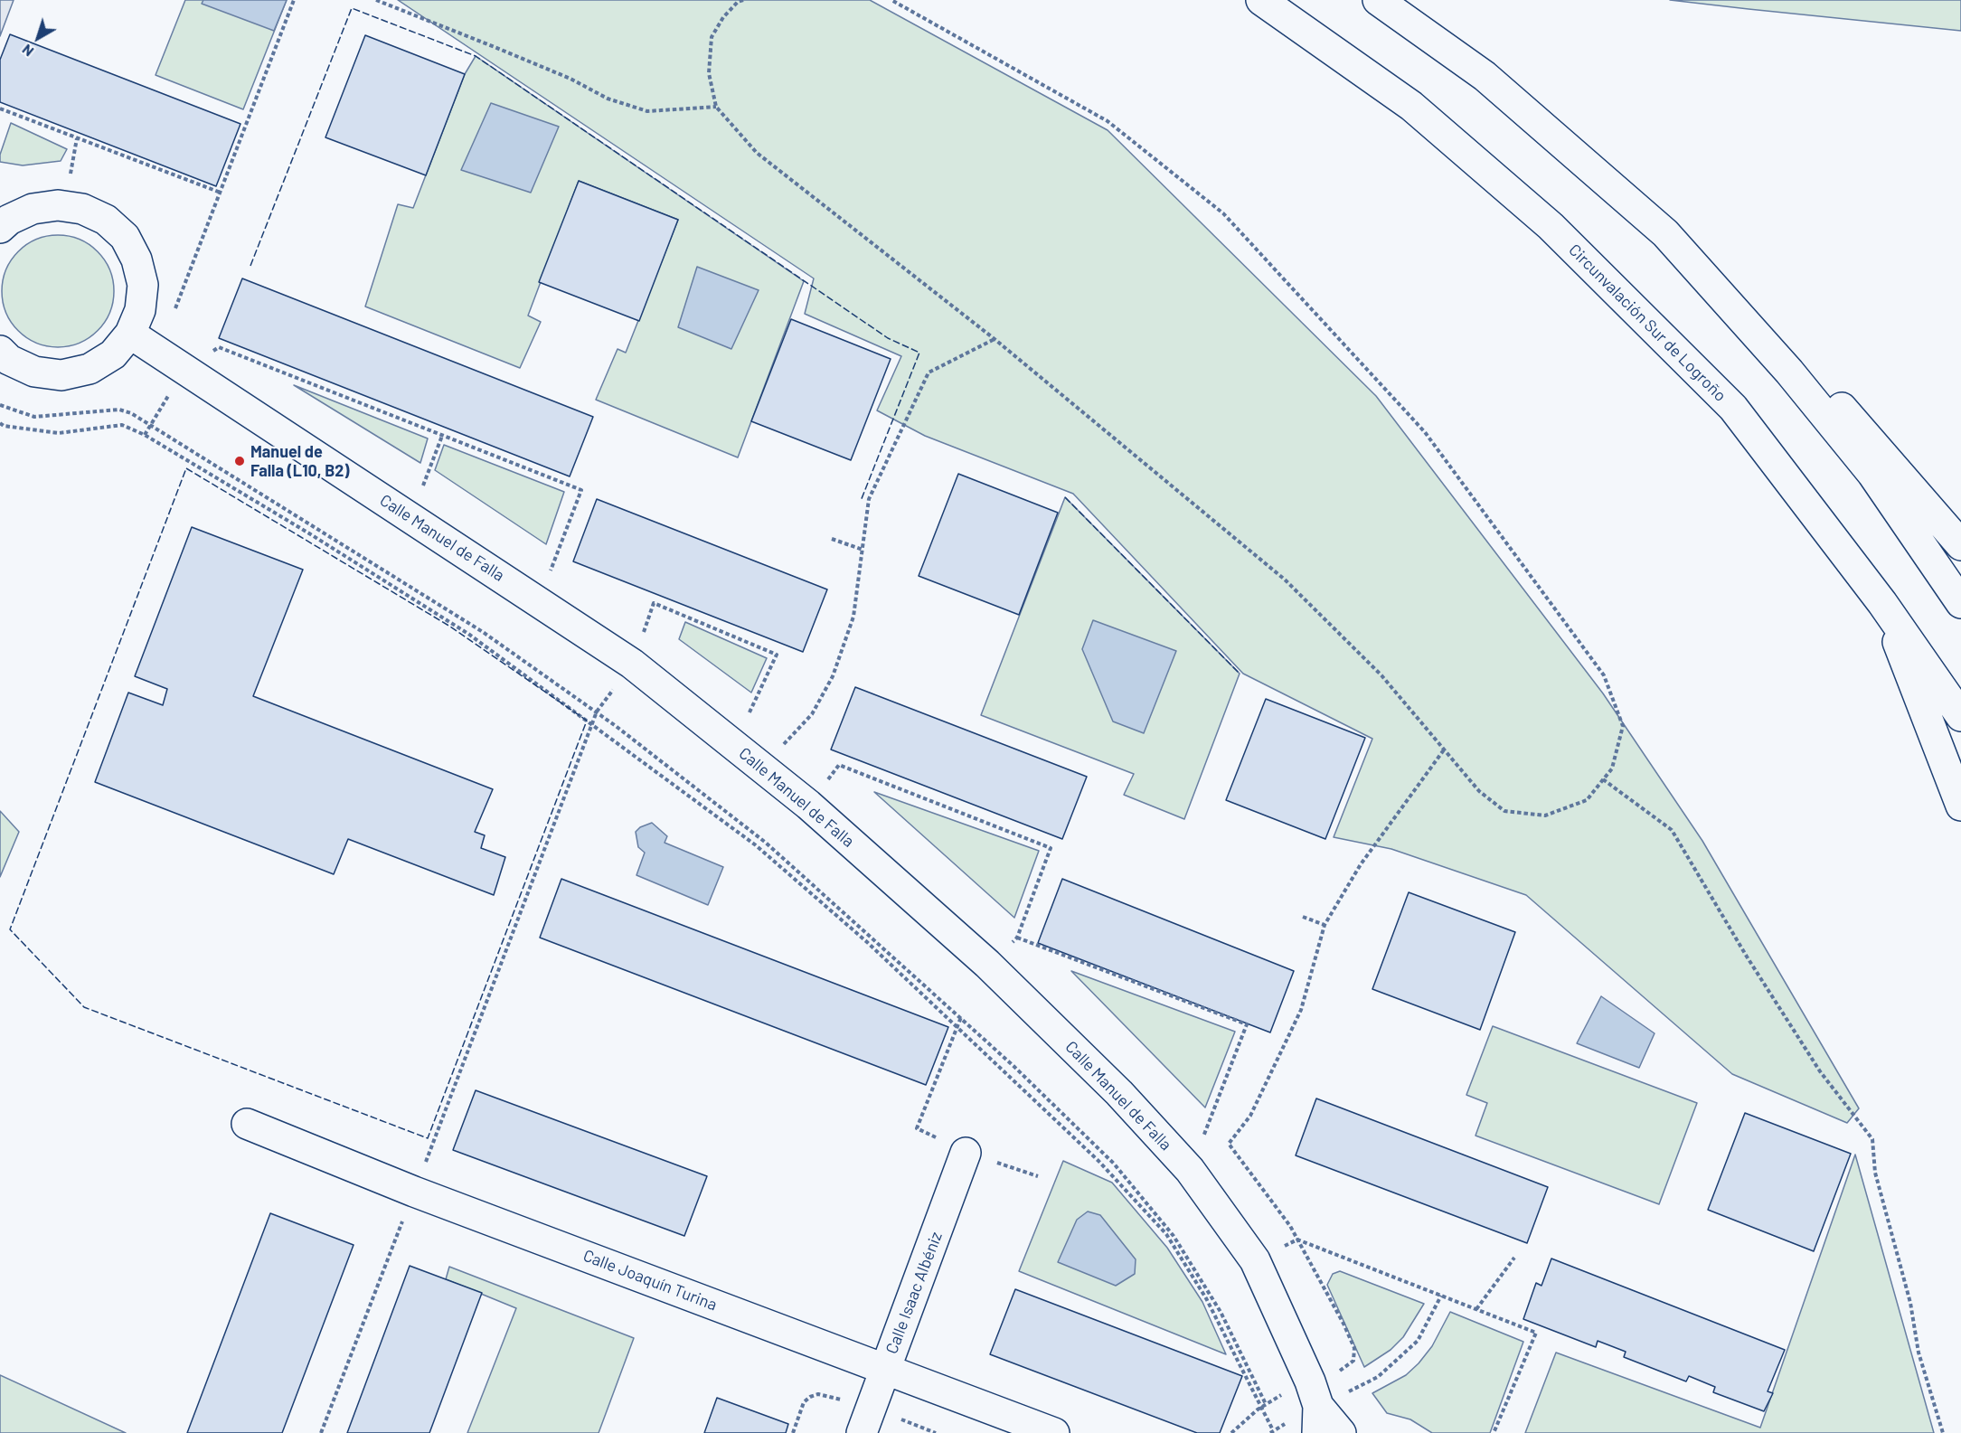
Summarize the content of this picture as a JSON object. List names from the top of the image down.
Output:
{
  "streets": {
    "main road": [
      "Circunvalación Sur de Logroño",
      "Calle Manuel de Falla",
      "Calle Joaquín Turina",
      "Calle Isaac Albéniz"
    ]
  },
  "crossings": [
    ["Calle Joaquín Turina", "Calle Isaac Albéniz"]
  ],
  "places": ["Manuel de Falla (L10, B2)"],
  "north": "bottom left"
}
